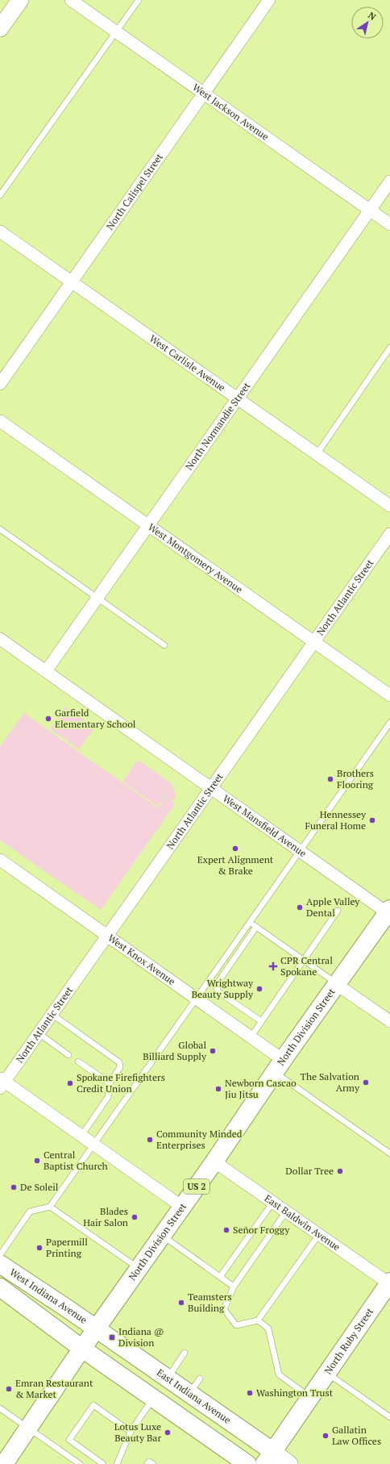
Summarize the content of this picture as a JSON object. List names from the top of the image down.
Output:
{
  "streets": {
    "main road": [
      "North Division Street",
      "US 2",
      "West Indiana Avenue",
      "North Ruby Street",
      "East Indiana Avenue"
    ],
    "street": [
      "West Jackson Avenue",
      "North Calispel Street",
      "West Carlisle Avenue",
      "North Normandie Street",
      "West Montgomery Avenue",
      "North Atlantic Street",
      "West Mansfield Avenue",
      "West Knox Avenue",
      "East Baldwin Avenue"
    ]
  },
  "crossings": [
    ["West Jackson Avenue", "North Calispel Street"],
    ["West Jackson Avenue", "North Normandie Street"],
    ["North Calispel Street", "West Carlisle Avenue"],
    ["West Carlisle Avenue", "North Normandie Street"],
    ["North Normandie Street", "West Montgomery Avenue"],
    ["North Normandie Street", "West Mansfield Avenue"],
    ["West Montgomery Avenue", "North Atlantic Street"],
    ["North Atlantic Street", "West Mansfield Avenue"],
    ["North Atlantic Street", "West Knox Avenue"],
    ["West Mansfield Avenue", "North Division Street"],
    ["West Knox Avenue", "North Division Street"],
    ["North Division Street", "East Baldwin Avenue"],
    ["North Division Street", "West Indiana Avenue"],
    ["North Division Street", "East Indiana Avenue"],
    ["East Baldwin Avenue", "North Ruby Street"],
    ["West Indiana Avenue", "East Indiana Avenue"],
    ["North Ruby Street", "East Indiana Avenue"]
  ],
  "places": {
    "other": [
      "Garfield Elementary School",
      "Brothers Flooring",
      "Hennessey Funeral Home",
      "Expert Alignment & Brake",
      "Apple Valley Dental",
      "Wrightway Beauty Supply",
      "Global Billiard Supply",
      "The Salvation Army",
      "Spokane Firefighters Credit Union",
      "Newborn Cascao Jiu Jitsu",
      "Community Minded Enterprises",
      "Central Baptist Church",
      "Dollar Tree",
      "De Soleil",
      "Blades Hair Salon",
      "Señor Froggy",
      "Papermill Printing",
      "Teamsters Building",
      "Emran Restaurant & Market",
      "Washington Trust",
      "Lotus Luxe Beauty Bar",
      "Gallatin Law Offices"
    ],
    "health": ["CPR Central Spokane"],
    "transit": ["Indiana @ Division"]
  },
  "north": "top right"
}
